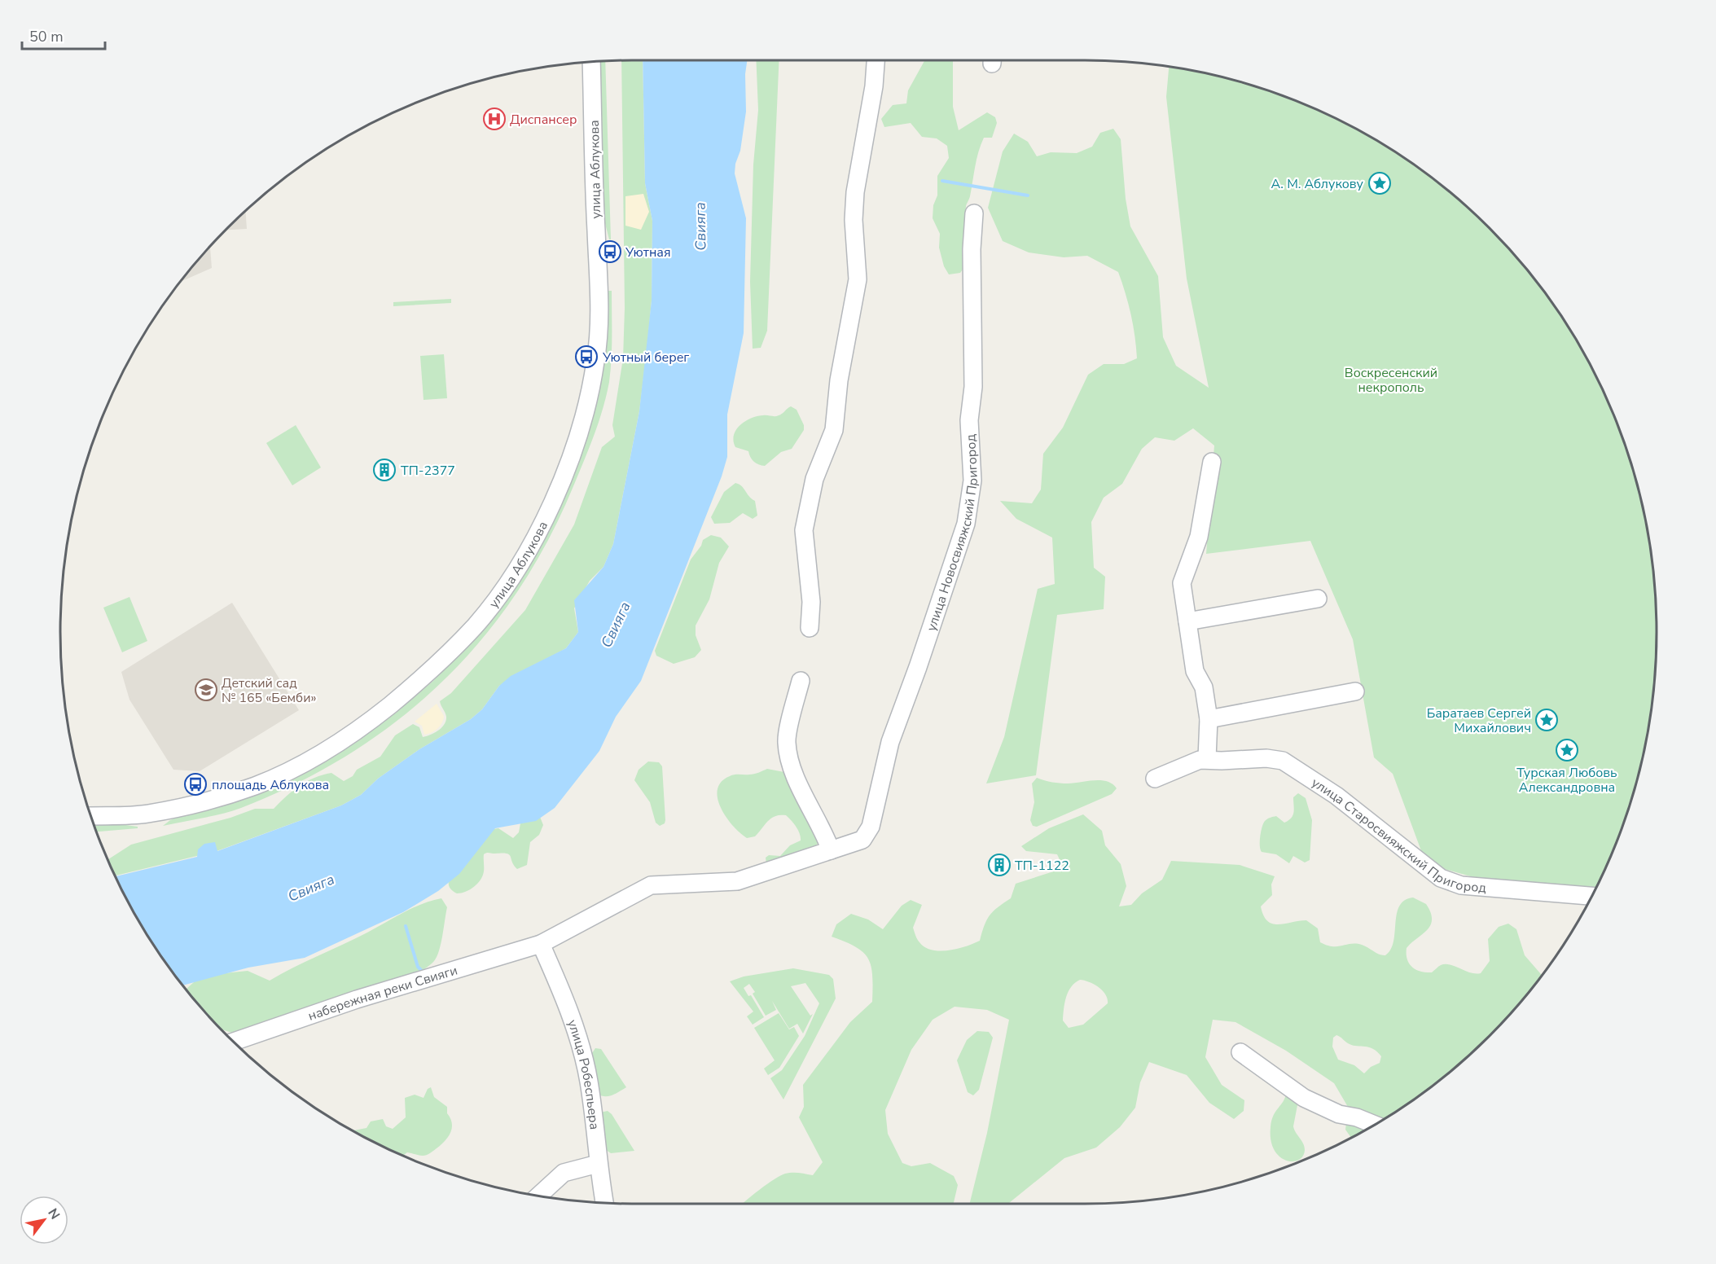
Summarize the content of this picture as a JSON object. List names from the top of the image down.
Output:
{
  "streets": {
    "street": [
      "улица Аблукова",
      "улица Новосвияжский Пригород",
      "улица Старосвияжский Пригород",
      "набережная реки Свияги",
      "улица Робеспьера"
    ]
  },
  "crossings": [
    ["набережная реки Свияги", "улица Робеспьера"]
  ],
  "water": ["Свияга"],
  "parks": ["Воскресенский некрополь"],
  "places": {
    "hospital": ["Диспансер"],
    "place": ["А. М. Аблукову", "Баратаев Сергей Михайлович", "Турская Любовь Александровна"],
    "bus stop": ["Уютная", "Уютный берег", "площадь Аблукова"],
    "building": ["ТП-2377", "ТП-1122"],
    "school or university": ["Детский сад № 165 «Бемби»"]
  },
  "scale_bar": "50 m",
  "north": "top right"
}
